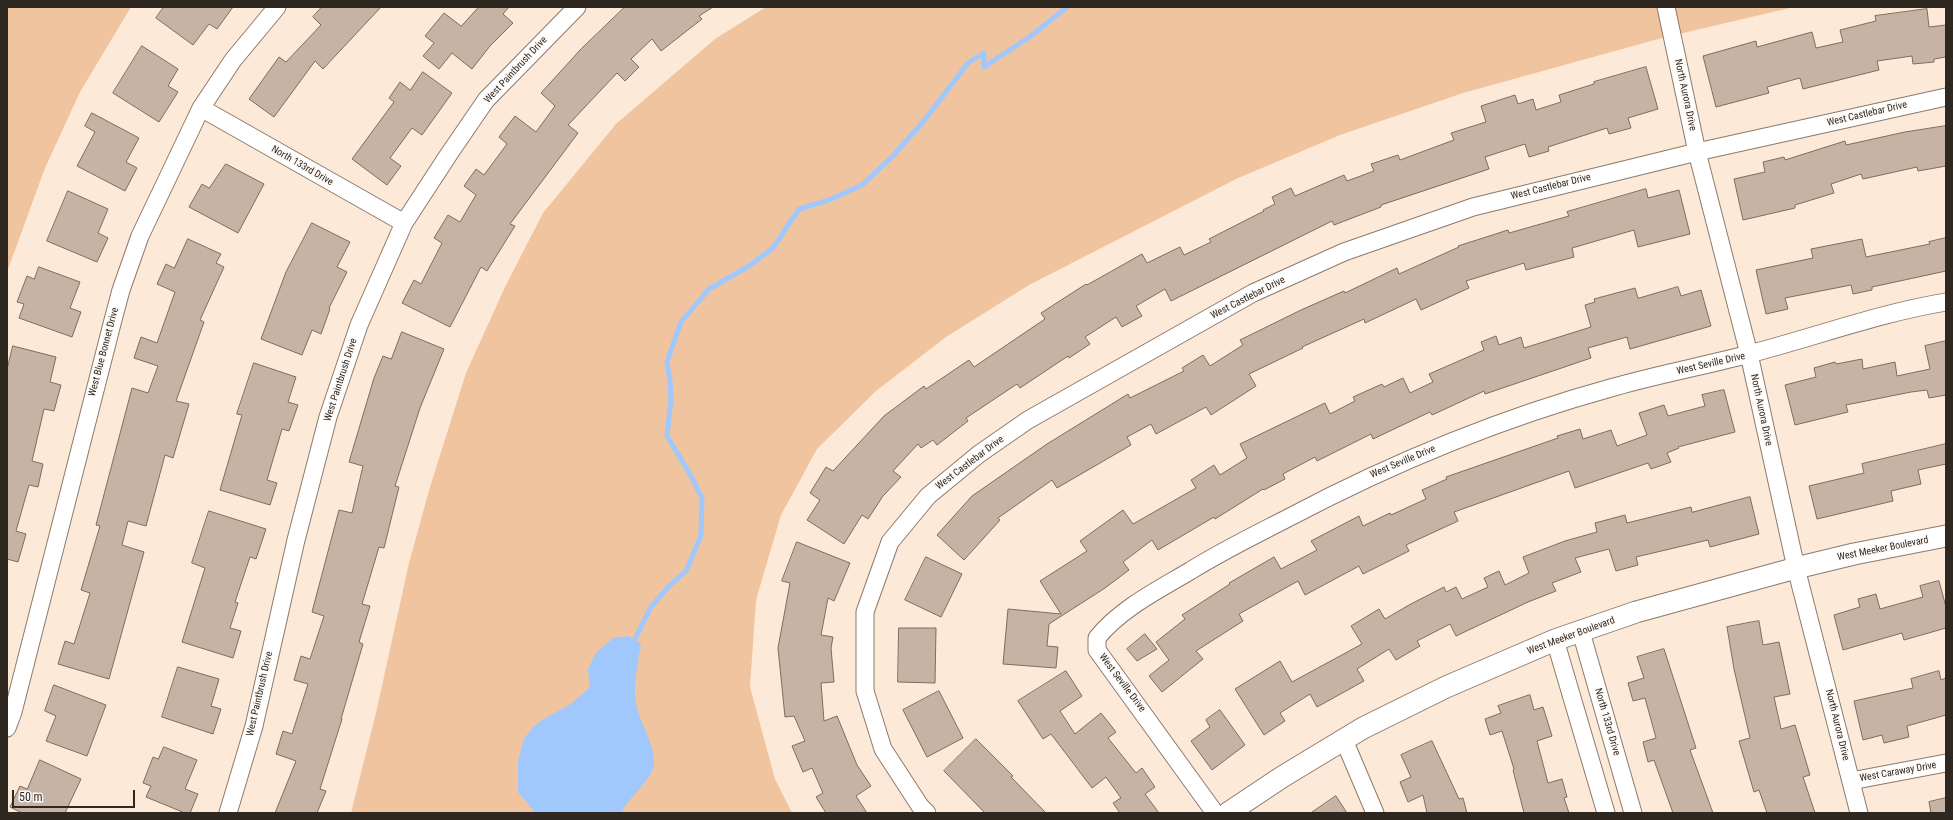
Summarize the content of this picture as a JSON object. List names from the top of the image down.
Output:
{
  "streets": {
    "street": [
      "West Paintbrush Drive",
      "North Aurora Drive",
      "West Castlebar Drive",
      "North 133rd Drive",
      "West Blue Bonnet Drive",
      "West Seville Drive",
      "West Meeker Boulevard",
      "West Caraway Drive"
    ]
  },
  "crossings": [
    ["West Paintbrush Drive", "North 133rd Drive"],
    ["North Aurora Drive", "West Castlebar Drive"],
    ["North Aurora Drive", "West Seville Drive"],
    ["North Aurora Drive", "West Meeker Boulevard"],
    ["North Aurora Drive", "West Caraway Drive"],
    ["North 133rd Drive", "West Blue Bonnet Drive"],
    ["North 133rd Drive", "West Meeker Boulevard"]
  ],
  "scale_bar": "50 m"
}
